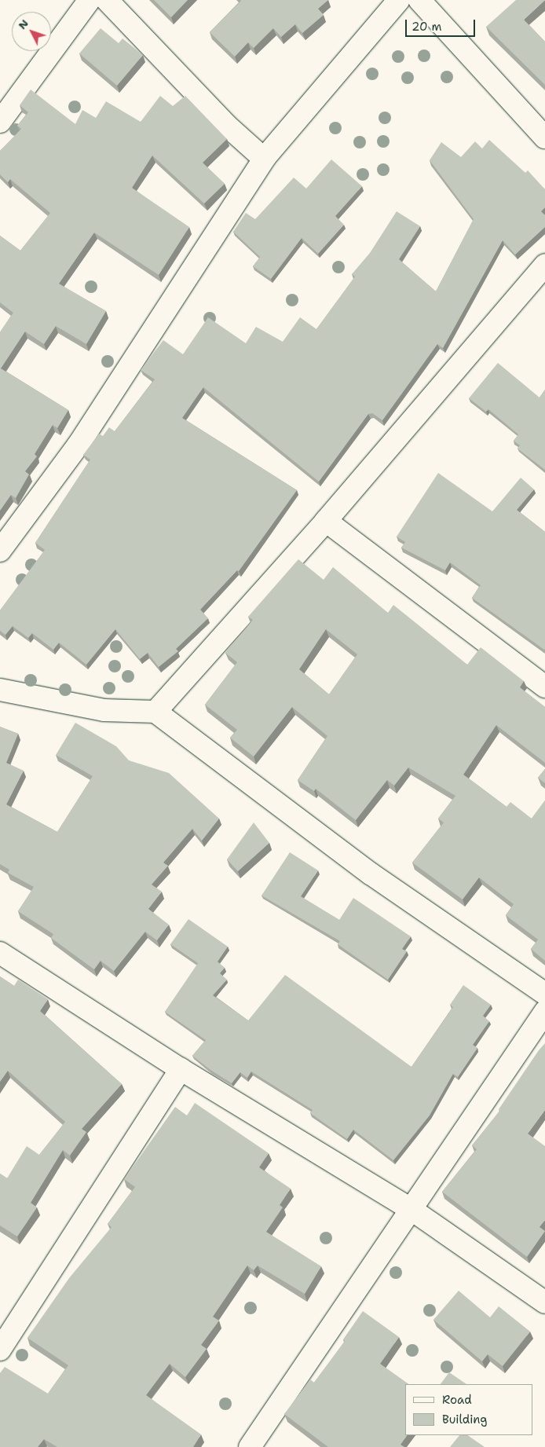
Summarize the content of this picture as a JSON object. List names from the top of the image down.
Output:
{
  "legend": ["Road", "Building"],
  "scale_bar": "20 m",
  "north": "top left"
}
